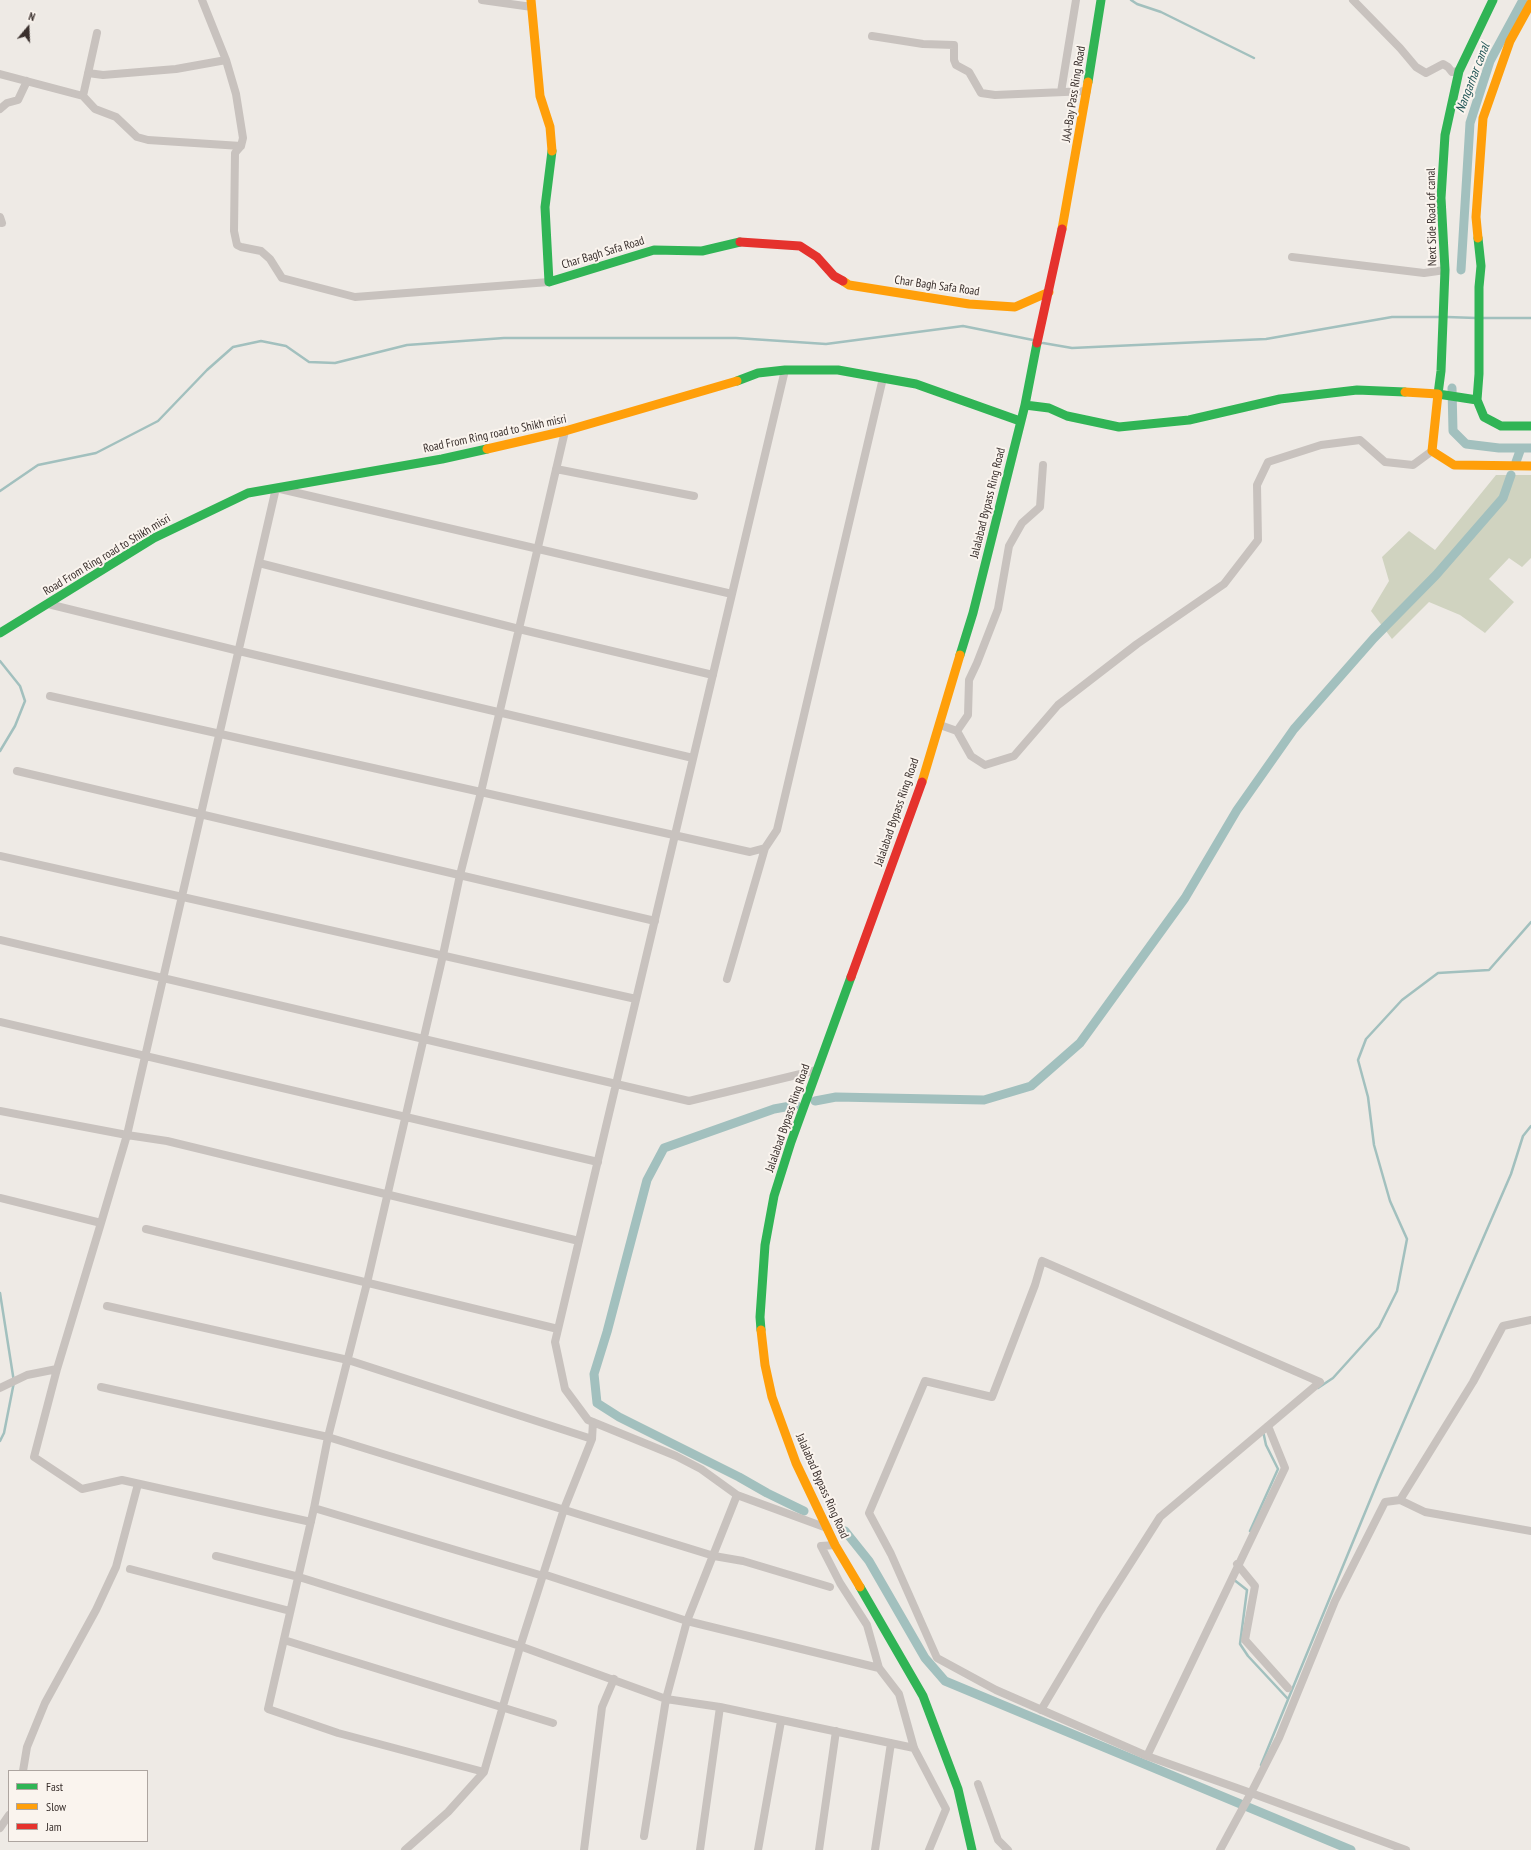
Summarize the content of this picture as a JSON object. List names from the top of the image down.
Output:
{
  "streets": {
    "main road": [
      "JAA-Bay Pass Ring Road",
      "Next Side Road of canal",
      "Char Bagh Safa Road",
      "Road From Ring road to Shikh misri",
      "Jalalabad Bypass Ring Road"
    ]
  },
  "crossings": [
    ["JAA-Bay Pass Ring Road", "Char Bagh Safa Road"],
    ["JAA-Bay Pass Ring Road", "Jalalabad Bypass Ring Road"],
    ["Char Bagh Safa Road", "Jalalabad Bypass Ring Road"],
    ["Road From Ring road to Shikh misri", "Jalalabad Bypass Ring Road"]
  ],
  "water": ["Nangarhar canal"],
  "legend": ["Fast", "Slow", "Jam"],
  "north": "top"
}
